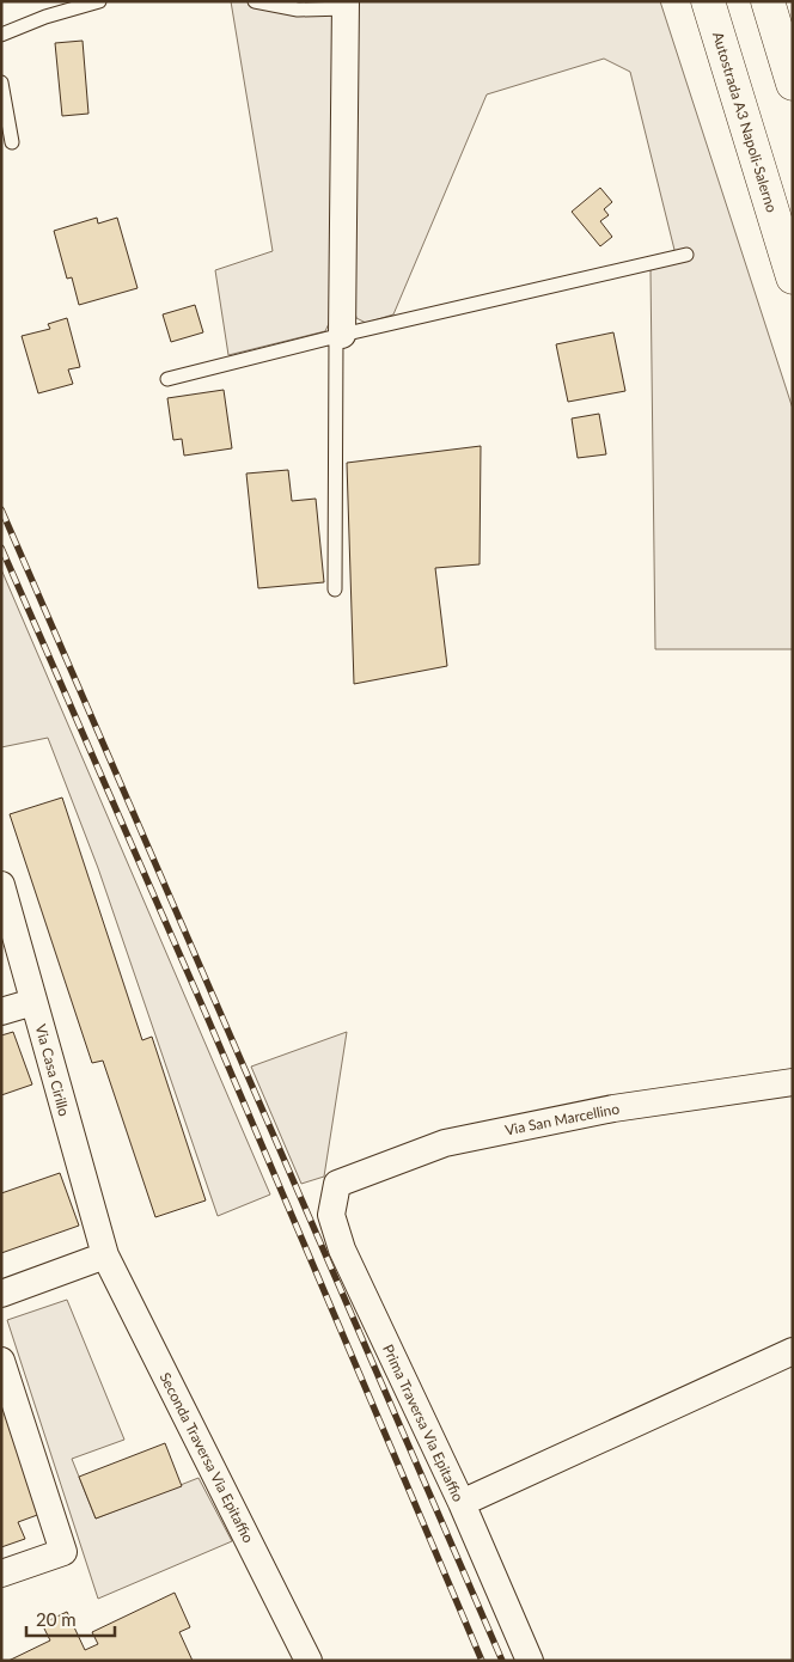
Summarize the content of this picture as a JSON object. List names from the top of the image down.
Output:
{
  "streets": {
    "highway": ["Autostrada A3 Napoli-Salerno"],
    "street": [
      "Via Casa Cirillo",
      "Via San Marcellino",
      "Prima Traversa Via Epitaffio",
      "Seconda Traversa Via Epitaffio"
    ]
  },
  "crossings": [
    ["Via Casa Cirillo", "Seconda Traversa Via Epitaffio"],
    ["Via San Marcellino", "Prima Traversa Via Epitaffio"]
  ],
  "scale_bar": "20 m"
}
